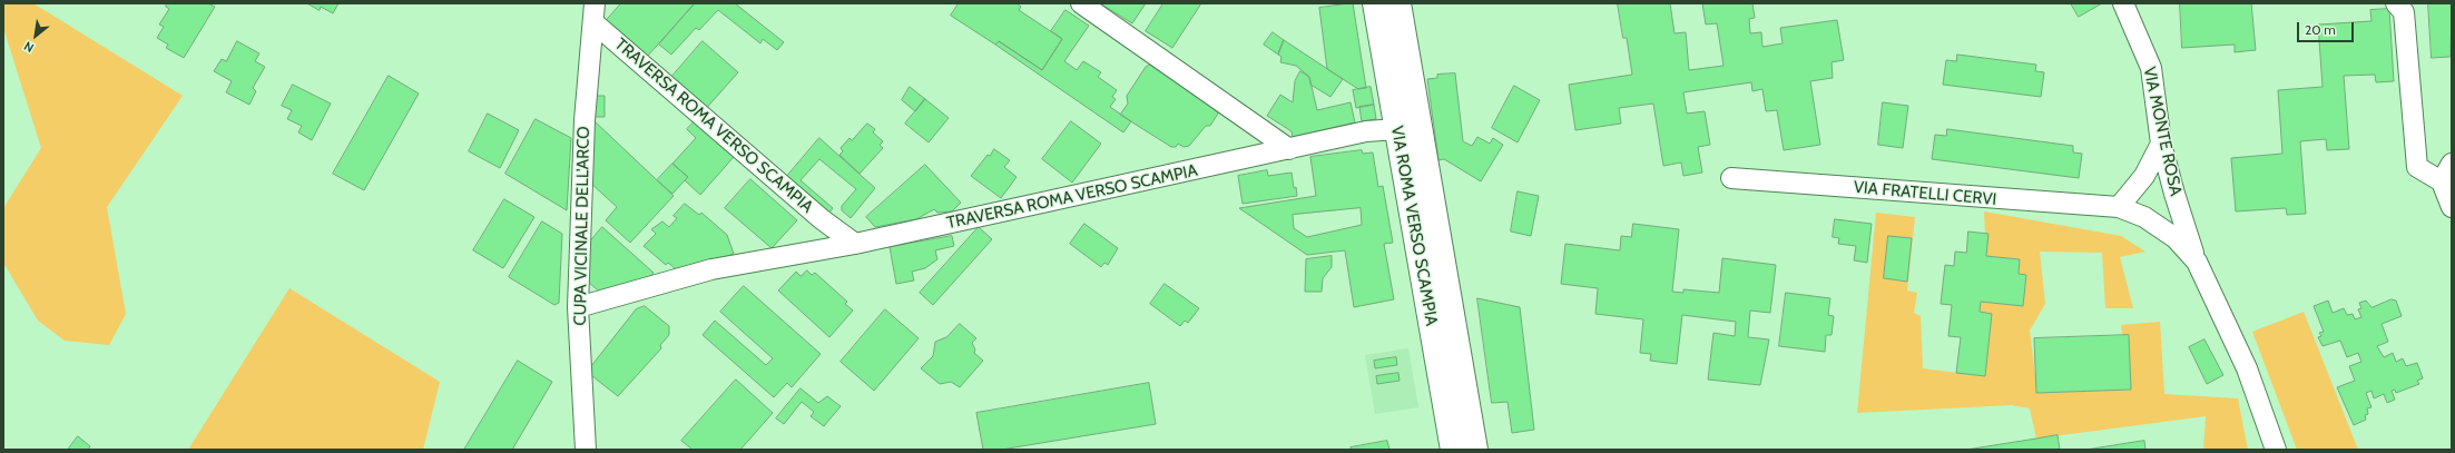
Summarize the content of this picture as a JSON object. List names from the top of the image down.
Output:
{
  "streets": {
    "main road": ["VIA ROMA VERSO SCAMPIA"],
    "street": [
      "TRAVERSA ROMA VERSO SCAMPIA",
      "VIA MONTE ROSA",
      "VIA FRATELLI CERVI",
      "CUPA VICINALE DELL'ARCO"
    ]
  },
  "crossings": [
    ["TRAVERSA ROMA VERSO SCAMPIA", "CUPA VICINALE DELL'ARCO"],
    ["TRAVERSA ROMA VERSO SCAMPIA", "VIA ROMA VERSO SCAMPIA"],
    ["VIA MONTE ROSA", "VIA FRATELLI CERVI"]
  ],
  "scale_bar": "20 m",
  "north": "bottom left"
}
